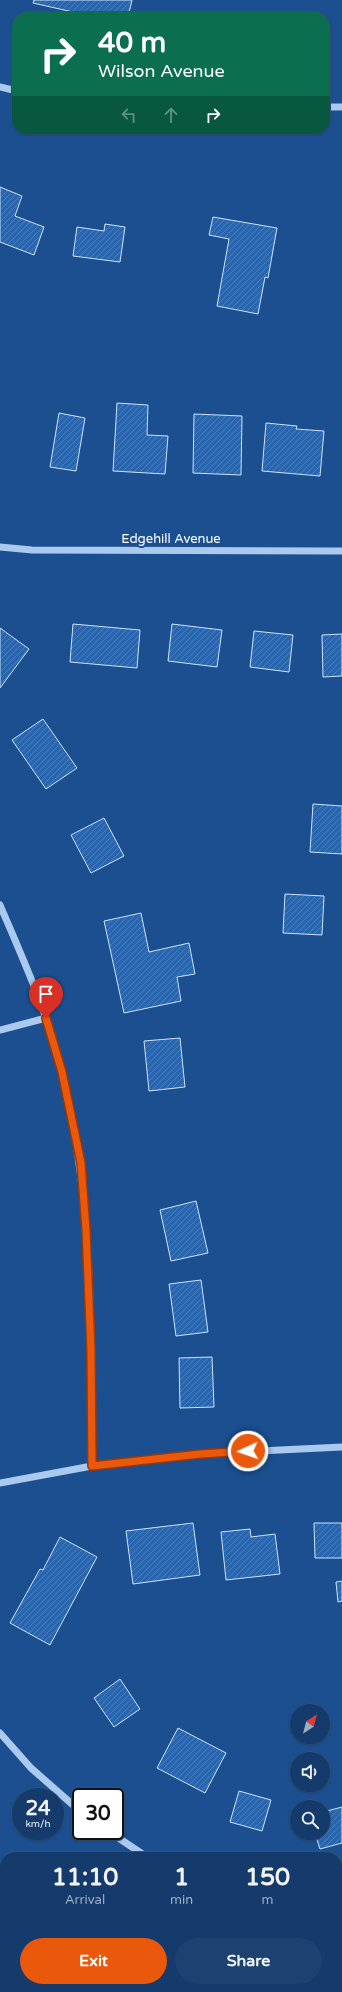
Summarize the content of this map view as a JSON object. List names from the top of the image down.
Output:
{
  "streets": {
    "street": ["Edgehill Avenue"]
  },
  "north": "top right",
  "page": {
    "turn": ["40 m", "Wilson Avenue"],
    "speed": "24 km/h",
    "limit": "30",
    "eta": [
      "11:10",
      "Arrival",
      "1",
      "min",
      "150",
      "m"
    ],
    "buttons": ["Exit", "Share"]
  }
}
